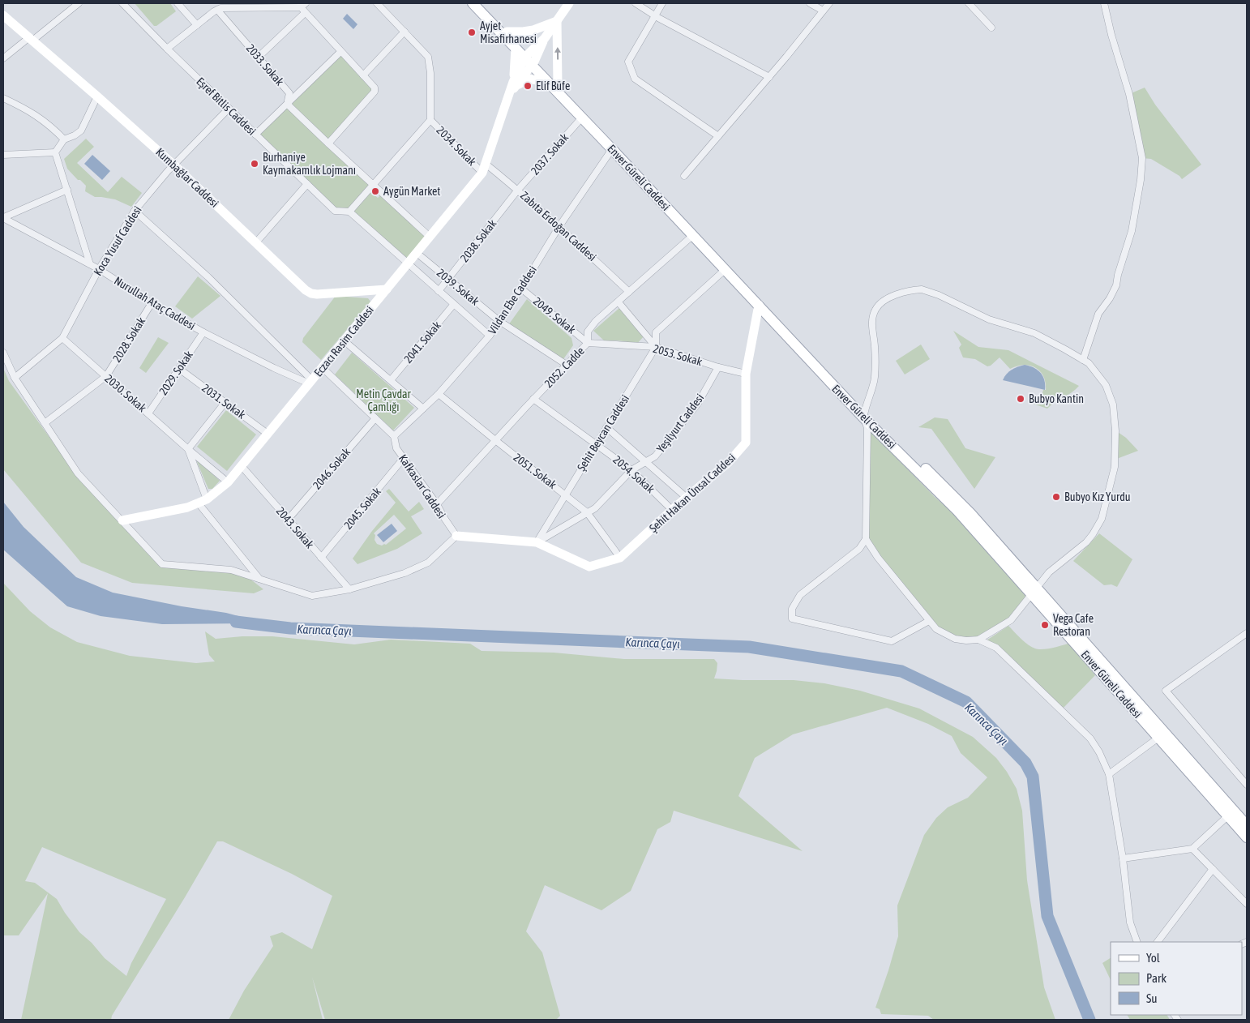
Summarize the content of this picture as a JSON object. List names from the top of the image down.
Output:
{
  "streets": {
    "main road": [
      "Kumbağlar Caddesi",
      "Enver Güreli Caddesi",
      "Eczacı Rasim Caddesi",
      "Şehit Hakan Ünsal Caddesi"
    ],
    "street": [
      "2033. Sokak",
      "Eşref Bitlis Caddesi",
      "2034. Sokak",
      "2037. Sokak",
      "Zabıta Erdoğan Caddesi",
      "Koca Yusuf Caddesi",
      "2038. Sokak",
      "2039. Sokak",
      "Vildan Ebe Caddesi",
      "Nurullah Ataç Caddesi",
      "2049. Sokak",
      "2028. Sokak",
      "2041. Sokak",
      "2053. Sokak",
      "2052. Cadde",
      "2029. Sokak",
      "2030. Sokak",
      "2031. Sokak",
      "Yeşilyurt Caddesi",
      "Şehit Beycan Caddesi",
      "2046. Sokak",
      "2051. Sokak",
      "2054. Sokak",
      "Kafkaslar Caddesi",
      "2045. Sokak",
      "2043. Sokak"
    ]
  },
  "crossings": [
    ["2033. Sokak", "Eczacı Rasim Caddesi"],
    ["Eşref Bitlis Caddesi", "Koca Yusuf Caddesi"],
    ["Eşref Bitlis Caddesi", "2038. Sokak"],
    ["Eşref Bitlis Caddesi", "Vildan Ebe Caddesi"],
    ["Eşref Bitlis Caddesi", "Eczacı Rasim Caddesi"],
    ["Eşref Bitlis Caddesi", "2041. Sokak"],
    ["2034. Sokak", "Zabıta Erdoğan Caddesi"],
    ["2034. Sokak", "Eczacı Rasim Caddesi"],
    ["2037. Sokak", "Enver Güreli Caddesi"],
    ["2037. Sokak", "Zabıta Erdoğan Caddesi"],
    ["2037. Sokak", "2038. Sokak"],
    ["Kumbağlar Caddesi", "Koca Yusuf Caddesi"],
    ["Kumbağlar Caddesi", "Eczacı Rasim Caddesi"],
    ["Enver Güreli Caddesi", "Vildan Ebe Caddesi"],
    ["Enver Güreli Caddesi", "Eczacı Rasim Caddesi"],
    ["Enver Güreli Caddesi", "2052. Cadde"],
    ["Enver Güreli Caddesi", "Şehit Beycan Caddesi"],
    ["Enver Güreli Caddesi", "Şehit Hakan Ünsal Caddesi"],
    ["Zabıta Erdoğan Caddesi", "2038. Sokak"],
    ["Zabıta Erdoğan Caddesi", "Vildan Ebe Caddesi"],
    ["Zabıta Erdoğan Caddesi", "Eczacı Rasim Caddesi"],
    ["Zabıta Erdoğan Caddesi", "2052. Cadde"],
    ["Koca Yusuf Caddesi", "Nurullah Ataç Caddesi"],
    ["Koca Yusuf Caddesi", "2030. Sokak"],
    ["2038. Sokak", "2039. Sokak"],
    ["2039. Sokak", "Vildan Ebe Caddesi"],
    ["2039. Sokak", "Eczacı Rasim Caddesi"],
    ["2039. Sokak", "2052. Cadde"],
    ["Vildan Ebe Caddesi", "2049. Sokak"],
    ["Vildan Ebe Caddesi", "2051. Sokak"],
    ["Vildan Ebe Caddesi", "Kafkaslar Caddesi"],
    ["Nurullah Ataç Caddesi", "2028. Sokak"],
    ["Nurullah Ataç Caddesi", "Eczacı Rasim Caddesi"],
    ["Nurullah Ataç Caddesi", "2029. Sokak"],
    ["2049. Sokak", "2053. Sokak"],
    ["2049. Sokak", "2052. Cadde"],
    ["2028. Sokak", "2030. Sokak"],
    ["Eczacı Rasim Caddesi", "2030. Sokak"],
    ["Eczacı Rasim Caddesi", "2031. Sokak"],
    ["Eczacı Rasim Caddesi", "Kafkaslar Caddesi"],
    ["Eczacı Rasim Caddesi", "2043. Sokak"],
    ["2053. Sokak", "2052. Cadde"],
    ["2053. Sokak", "Yeşilyurt Caddesi"],
    ["2053. Sokak", "Şehit Beycan Caddesi"],
    ["2053. Sokak", "Şehit Hakan Ünsal Caddesi"],
    ["2052. Cadde", "2051. Sokak"],
    ["2052. Cadde", "2054. Sokak"],
    ["2052. Cadde", "Kafkaslar Caddesi"],
    ["2029. Sokak", "2030. Sokak"],
    ["2029. Sokak", "2031. Sokak"],
    ["Yeşilyurt Caddesi", "Şehit Beycan Caddesi"],
    ["Yeşilyurt Caddesi", "2051. Sokak"],
    ["Yeşilyurt Caddesi", "2054. Sokak"],
    ["Yeşilyurt Caddesi", "Şehit Hakan Ünsal Caddesi"],
    ["Şehit Beycan Caddesi", "2051. Sokak"],
    ["Şehit Beycan Caddesi", "2054. Sokak"],
    ["Şehit Beycan Caddesi", "Şehit Hakan Ünsal Caddesi"],
    ["2046. Sokak", "Kafkaslar Caddesi"],
    ["2046. Sokak", "2043. Sokak"],
    ["2051. Sokak", "Şehit Hakan Ünsal Caddesi"],
    ["2054. Sokak", "Şehit Hakan Ünsal Caddesi"],
    ["Kafkaslar Caddesi", "2045. Sokak"],
    ["2045. Sokak", "2043. Sokak"]
  ],
  "water": ["Karınca Çayı"],
  "parks": ["Metin Çavdar Çamlığı"],
  "places": [
    "Ayjet Misafirhanesi",
    "Elif Büfe",
    "Burhaniye Kaymakamlık Lojmanı",
    "Aygün Market",
    "Bubyo Kantin",
    "Bubyo Kız Yurdu",
    "Vega Cafe Restoran"
  ],
  "legend": ["Yol", "Park", "Su"]
}
